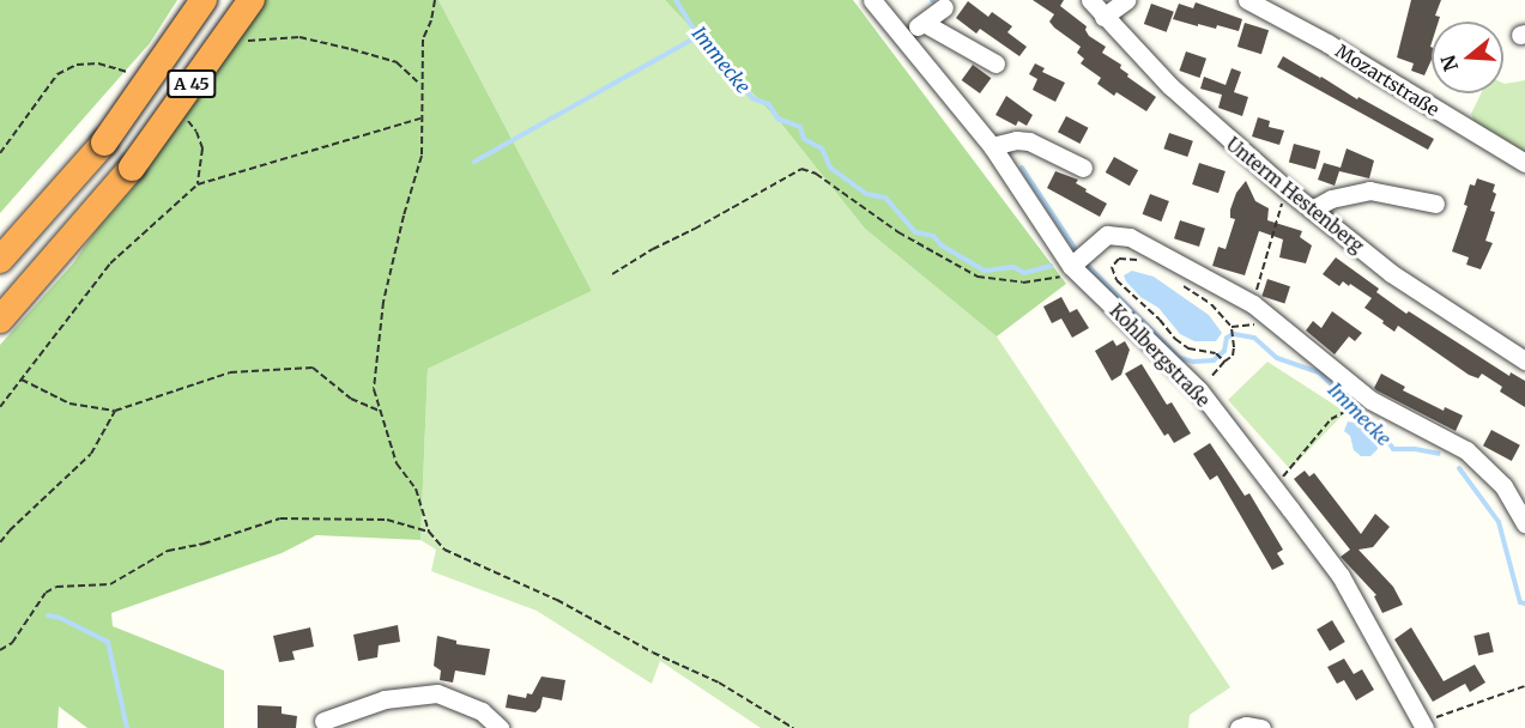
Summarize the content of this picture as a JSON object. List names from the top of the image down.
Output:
{
  "streets": {
    "highway": ["A 45"],
    "street": ["Mozartstraße", "Unterm Hestenberg", "Kohlbergstraße"]
  },
  "water": ["Immecke"],
  "north": "left"
}
